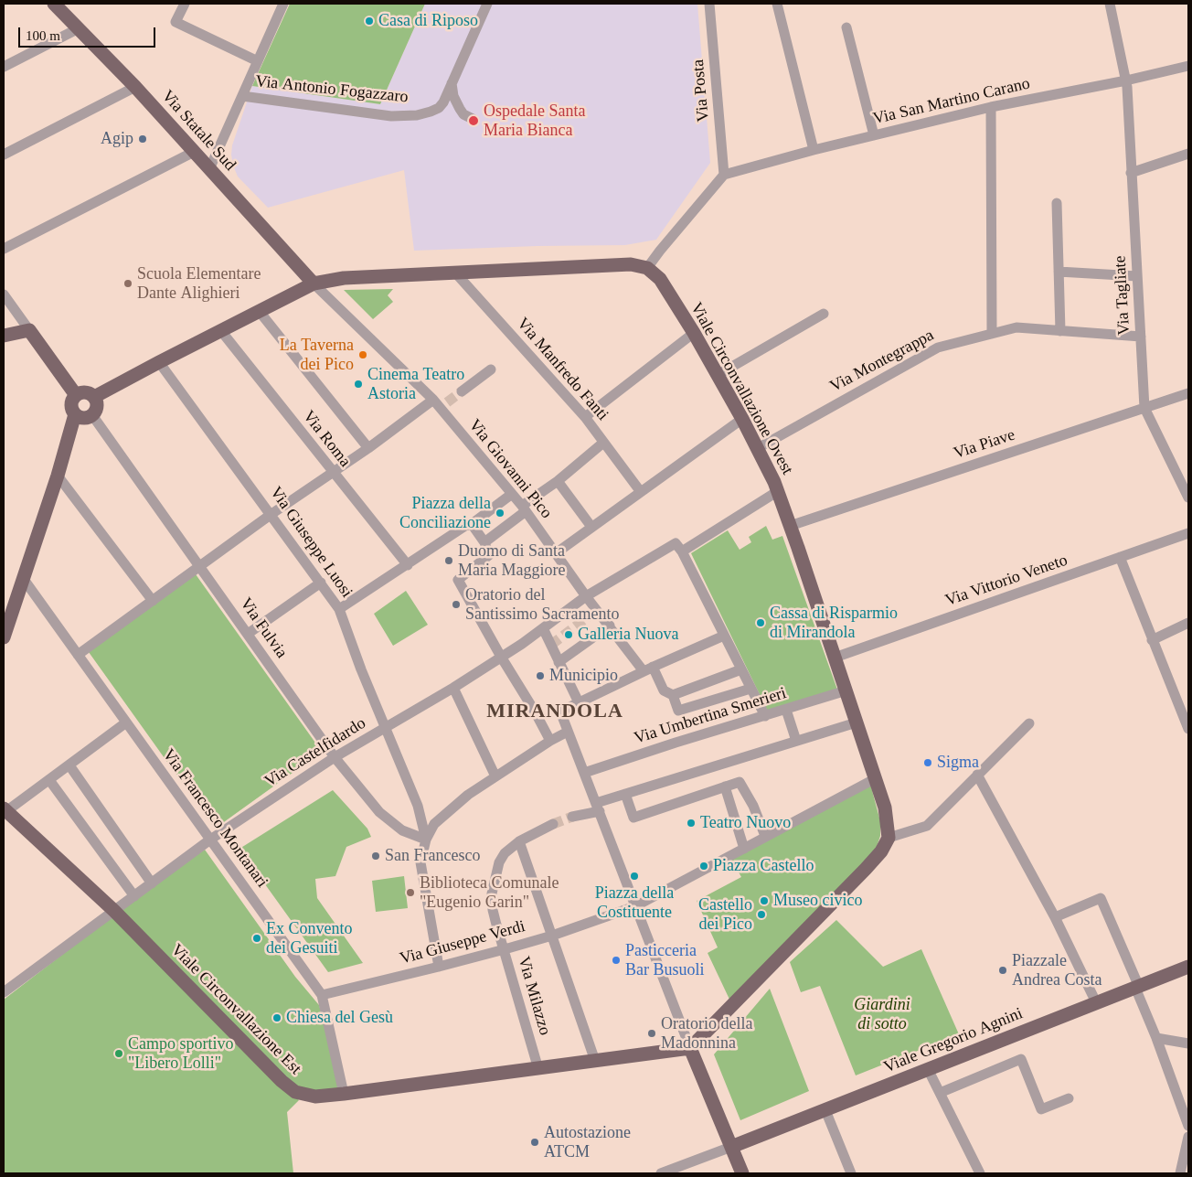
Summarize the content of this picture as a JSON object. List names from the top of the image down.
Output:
{
  "streets": {
    "main road": [
      "Via Statale Sud",
      "Viale Circonvallazione Ovest",
      "Viale Circonvallazione Est",
      "Viale Gregorio Agnini"
    ],
    "street": [
      "Via Antonio Fogazzaro",
      "Via Posta",
      "Via San Martino Carano",
      "Via Tagliate",
      "Via Montegrappa",
      "Via Manfredo Fanti",
      "Via Roma",
      "Via Piave",
      "Via Giovanni Pico",
      "Via Giuseppe Luosi",
      "Via Vittorio Veneto",
      "Via Fulvia",
      "Via Umbertina Smerieri",
      "Via Castelfidardo",
      "Via Francesco Montanari",
      "Via Giuseppe Verdi",
      "Via Milazzo"
    ]
  },
  "crossings": [
    ["Via Posta", "Via San Martino Carano"],
    ["Via San Martino Carano", "Via Tagliate"],
    ["Via Statale Sud", "Via Giovanni Pico"],
    ["Via Tagliate", "Via Montegrappa"],
    ["Via Tagliate", "Via Piave"],
    ["Via Montegrappa", "Viale Circonvallazione Ovest"],
    ["Viale Circonvallazione Ovest", "Via Piave"],
    ["Viale Circonvallazione Ovest", "Via Vittorio Veneto"],
    ["Viale Circonvallazione Ovest", "Via Umbertina Smerieri"],
    ["Via Giovanni Pico", "Via Castelfidardo"],
    ["Via Giuseppe Luosi", "Via Fulvia"],
    ["Via Giuseppe Luosi", "Via Castelfidardo"],
    ["Via Fulvia", "Via Castelfidardo"],
    ["Via Castelfidardo", "Via Francesco Montanari"],
    ["Via Castelfidardo", "Viale Circonvallazione Est"],
    ["Via Francesco Montanari", "Via Giuseppe Verdi"],
    ["Via Francesco Montanari", "Viale Circonvallazione Est"],
    ["Via Giuseppe Verdi", "Via Milazzo"],
    ["Via Milazzo", "Viale Circonvallazione Est"]
  ],
  "districts": ["MIRANDOLA"],
  "parks": ["Giardini di sotto"],
  "places": [
    "Casa di Riposo",
    "Ospedale Santa Maria Bianca",
    "Agip",
    "Scuola Elementare Dante Alighieri",
    "La Taverna dei Pico",
    "Cinema Teatro Astoria",
    "Piazza della Conciliazione",
    "Duomo di Santa Maria Maggiore",
    "Oratorio del Santissimo Sacramento",
    "Cassa di Risparmio di Mirandola",
    "Galleria Nuova",
    "Municipio",
    "Sigma",
    "Teatro Nuovo",
    "San Francesco",
    "Piazza Castello",
    "Piazza della Costituente",
    "Biblioteca Comunale \"Eugenio Garin\"",
    "Museo civico",
    "Castello dei Pico",
    "Ex Convento dei Gesuiti",
    "Pasticceria Bar Busuoli",
    "Piazzale Andrea Costa",
    "Chiesa del Gesù",
    "Oratorio della Madonnina",
    "Campo sportivo \"Libero Lolli\"",
    "Autostazione ATCM"
  ],
  "scale_bar": "100 m"
}
